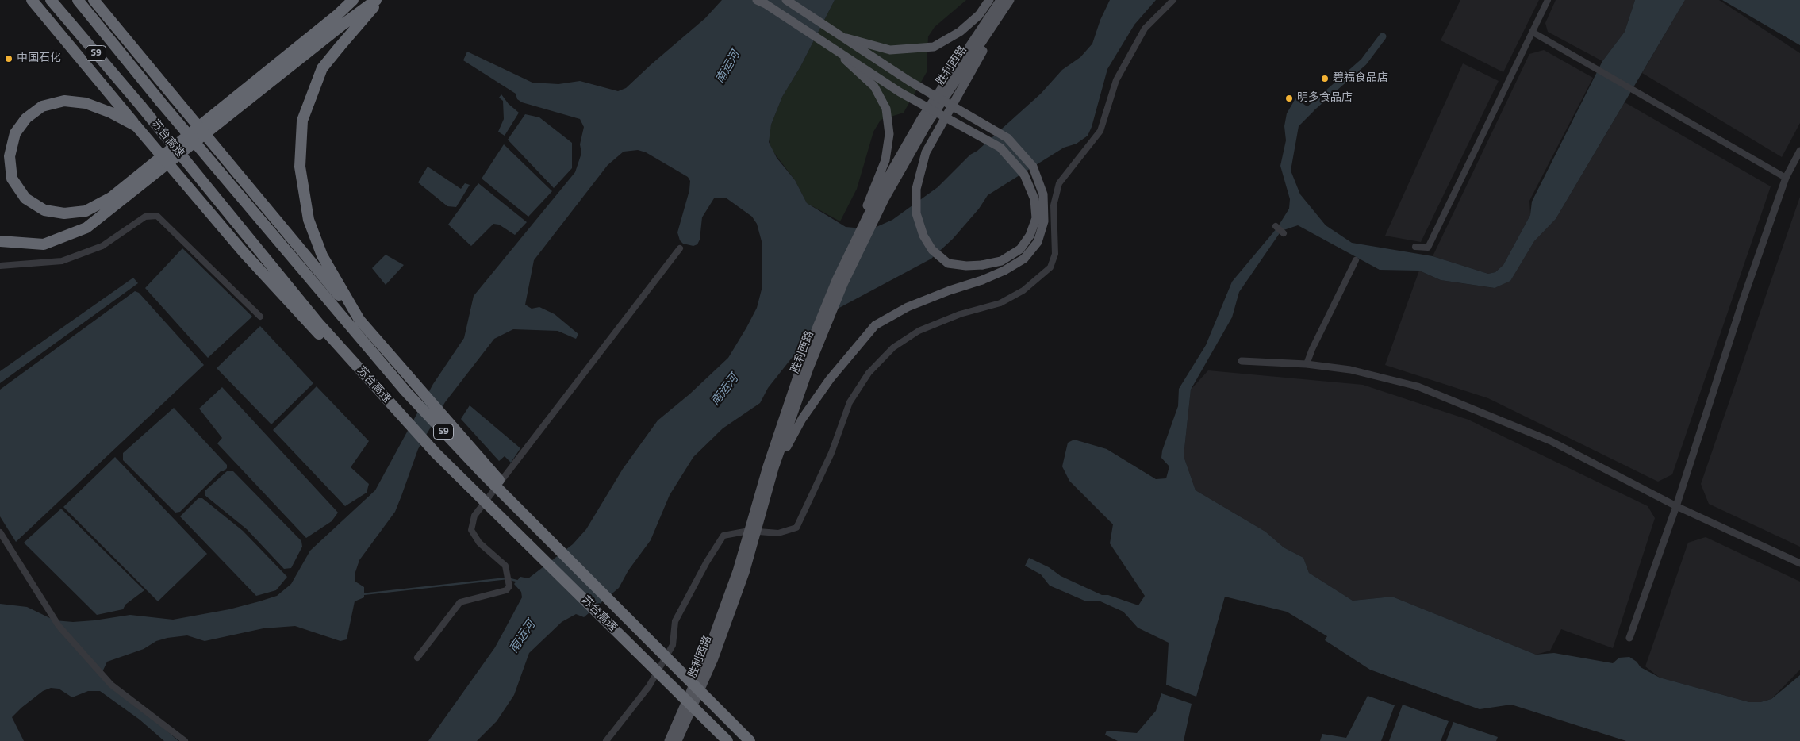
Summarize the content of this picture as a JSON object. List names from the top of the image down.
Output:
{
  "streets": {
    "highway": ["S9", "苏台高速"],
    "main road": ["胜利西路"]
  },
  "water": ["南运河"],
  "places": ["中国石化", "碧福食品店", "明多食品店"]
}
